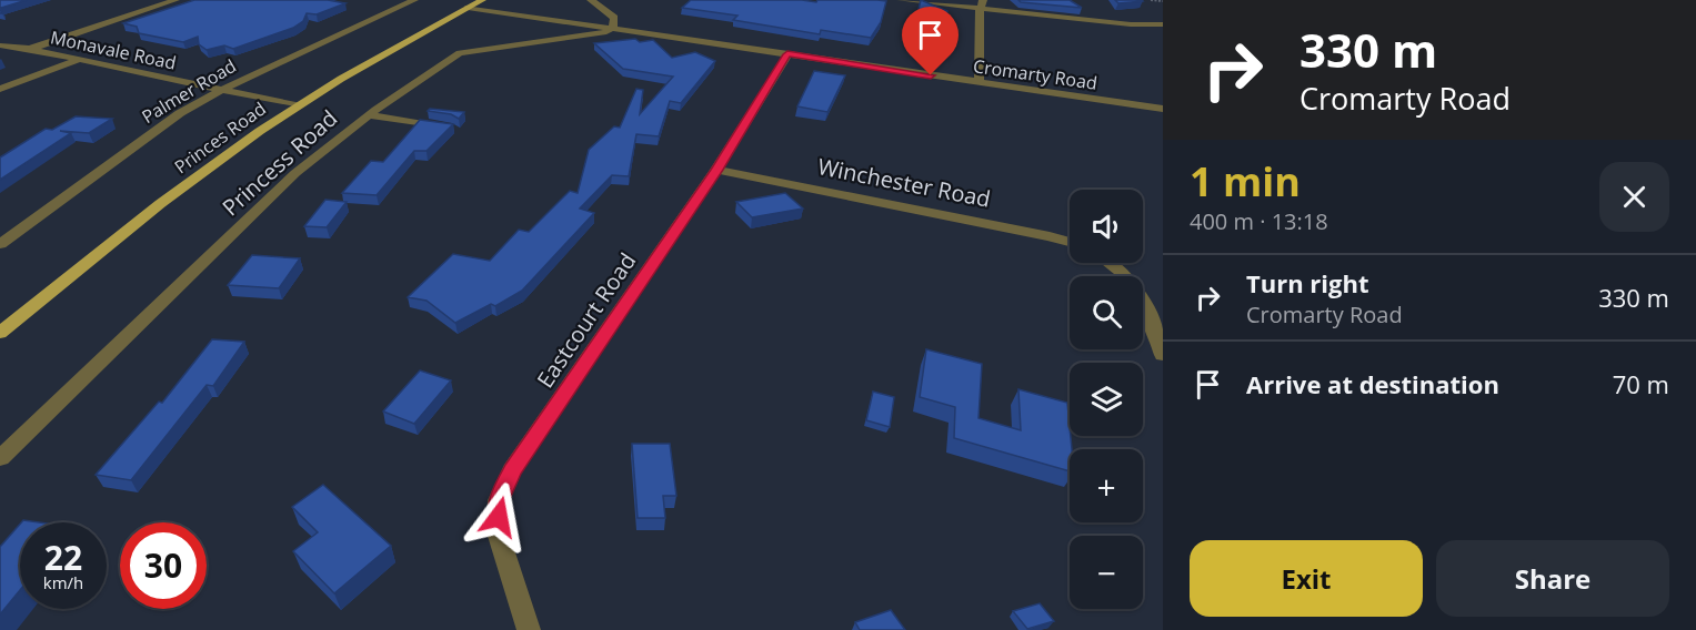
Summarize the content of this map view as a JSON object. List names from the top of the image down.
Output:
{
  "streets": {
    "main road": ["Princes Road"],
    "street": [
      "Monavale Road",
      "Cromarty Road",
      "Palmer Road",
      "Princess Road",
      "Winchester Road",
      "Eastcourt Road"
    ]
  },
  "crossings": [
    ["Monavale Road", "Palmer Road"],
    ["Monavale Road", "Princes Road"],
    ["Cromarty Road", "Princes Road"],
    ["Cromarty Road", "Princess Road"],
    ["Cromarty Road", "Eastcourt Road"],
    ["Winchester Road", "Eastcourt Road"]
  ],
  "page": {
    "turn": ["330 m", "Cromarty Road"],
    "heading": ["1 min", "400 m · 13:18"],
    "map_buttons": ["+", "−"],
    "list": [
      {
        "name": "Turn right",
        "note": "Cromarty Road",
        "value": "330 m"
      },
      {
        "name": "Arrive at destination",
        "value": "70 m"
      }
    ],
    "speed": "22 km/h",
    "limit": "30",
    "buttons": ["Exit", "Share"]
  }
}
